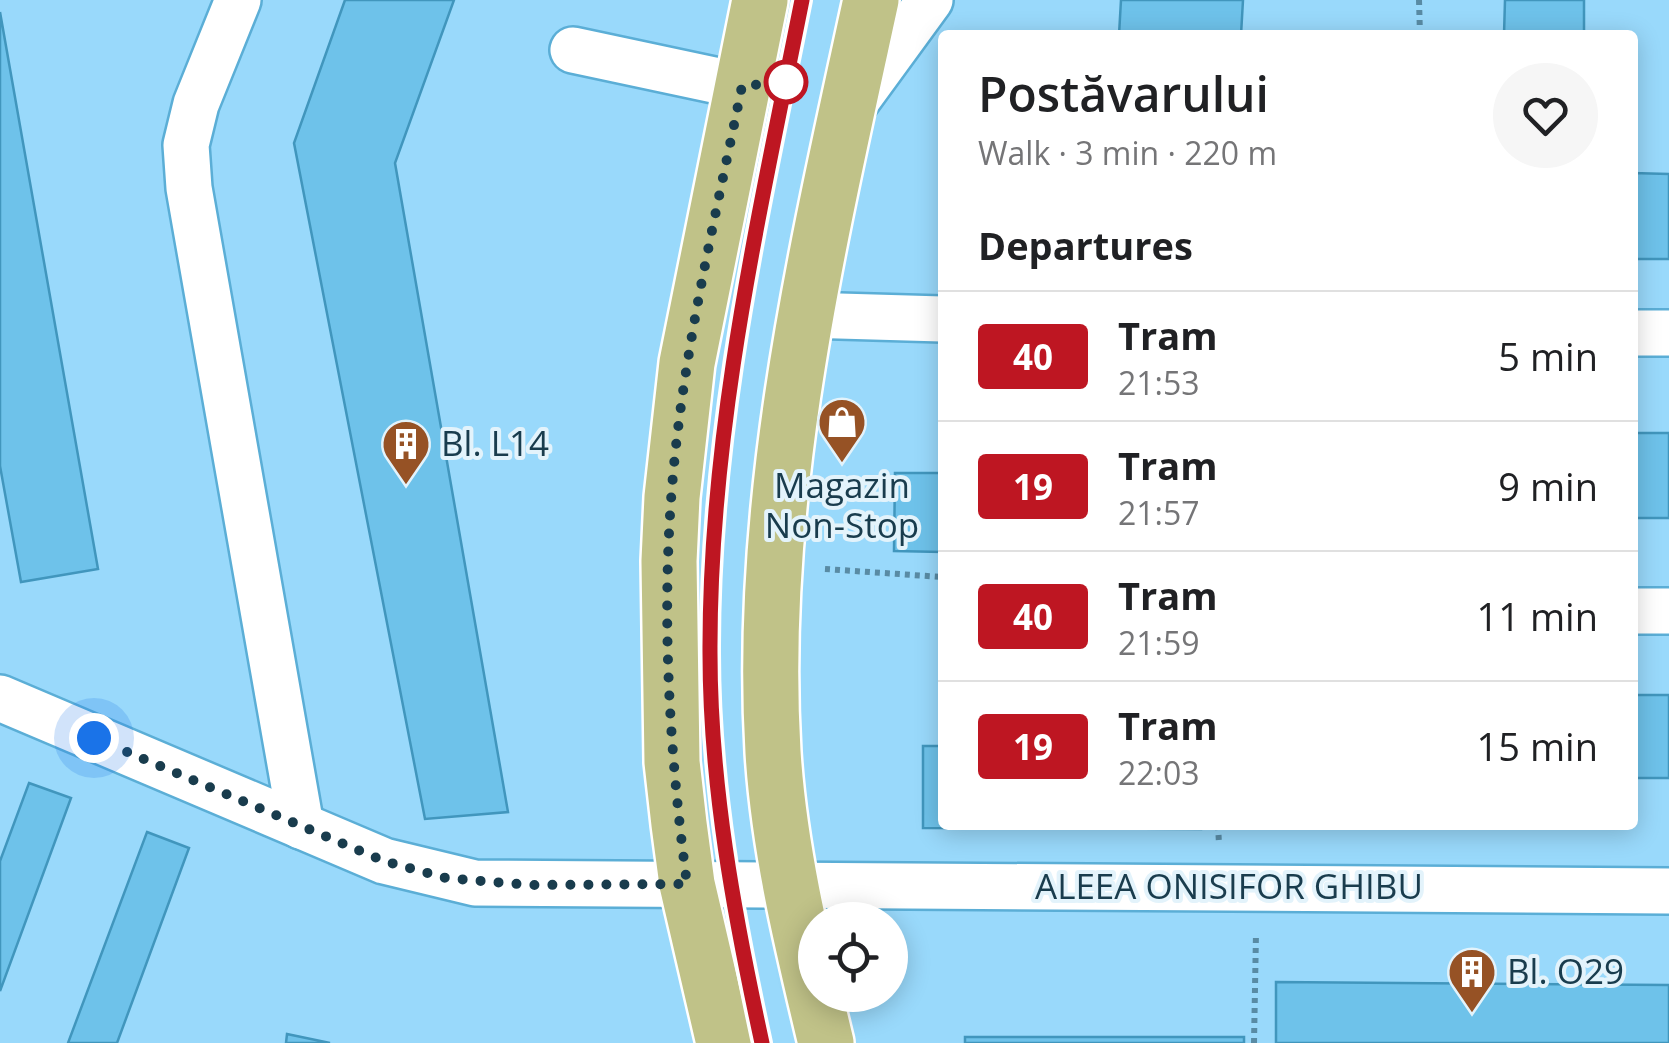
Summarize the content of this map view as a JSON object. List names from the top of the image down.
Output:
{
  "streets": {
    "street": ["ALEEA ONISIFOR GHIBU"]
  },
  "places": {
    "shop": ["Magazin Non-Stop"],
    "building": ["Bl. L14", "Bl. O29"]
  },
  "lines": ["tram line 40"],
  "page": {
    "heading": [
      ["Postăvarului", "Walk · 3 min · 220 m"],
      "Departures"
    ],
    "list": [
      {
        "mark": "40",
        "name": "Tram",
        "note": "21:53",
        "value": "5 min"
      },
      {
        "mark": "19",
        "name": "Tram",
        "note": "21:57",
        "value": "9 min"
      },
      {
        "mark": "40",
        "name": "Tram",
        "note": "21:59",
        "value": "11 min"
      },
      {
        "mark": "19",
        "name": "Tram",
        "note": "22:03",
        "value": "15 min"
      }
    ]
  }
}
